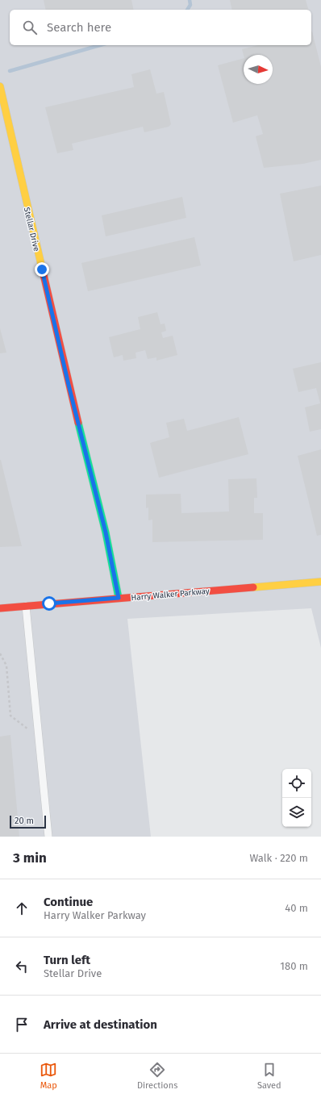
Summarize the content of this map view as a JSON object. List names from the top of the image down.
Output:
{
  "streets": {
    "street": ["Stellar Drive", "Harry Walker Parkway"]
  },
  "crossings": [
    ["Stellar Drive", "Harry Walker Parkway"]
  ],
  "scale_bar": "20 m",
  "north": "right",
  "page": {
    "search": "Search here",
    "scale": "20 m",
    "heading": ["3 min", "Walk · 220 m"],
    "list": [
      ["Continue", "Harry Walker Parkway", "40 m"],
      ["Turn left", "Stellar Drive", "180 m"],
      "Arrive at destination"
    ],
    "nav": ["Map", "Directions", "Saved"]
  }
}
